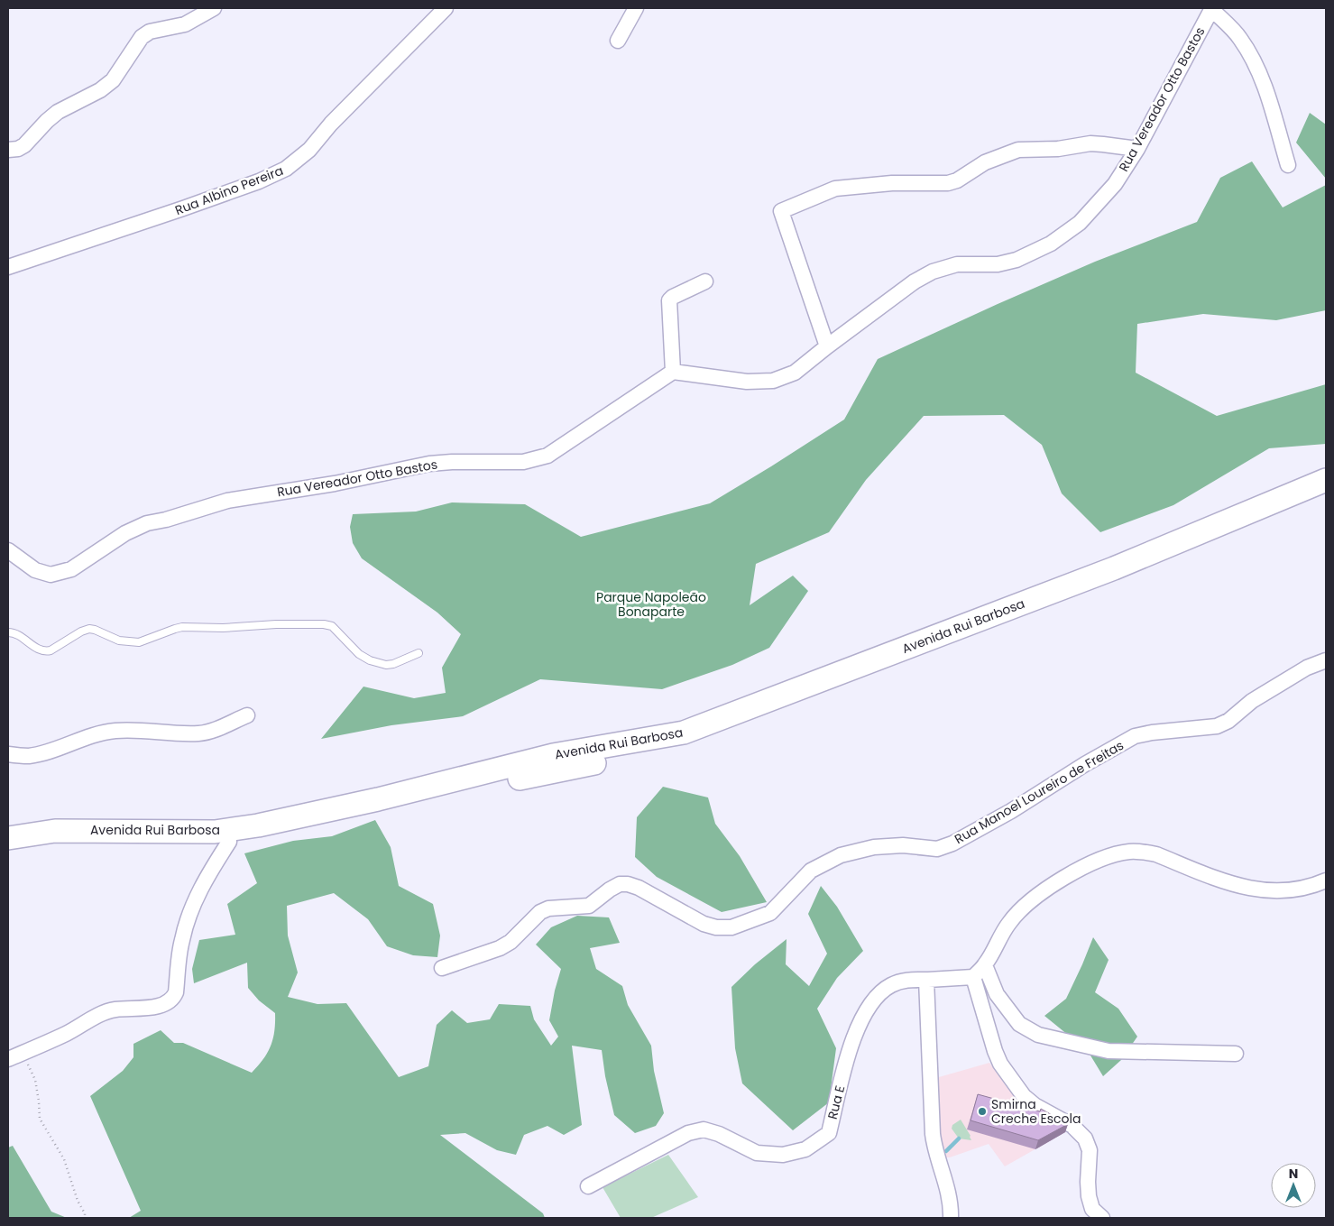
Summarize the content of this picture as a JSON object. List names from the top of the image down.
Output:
{
  "streets": {
    "main road": ["Avenida Rui Barbosa"],
    "street": [
      "Rua Vereador Otto Bastos",
      "Rua Albino Pereira",
      "Rua Manoel Loureiro de Freitas",
      "Rua E"
    ]
  },
  "parks": ["Parque Napoleão Bonaparte"],
  "places": ["Smirna Creche Escola"],
  "north": "top"
}
